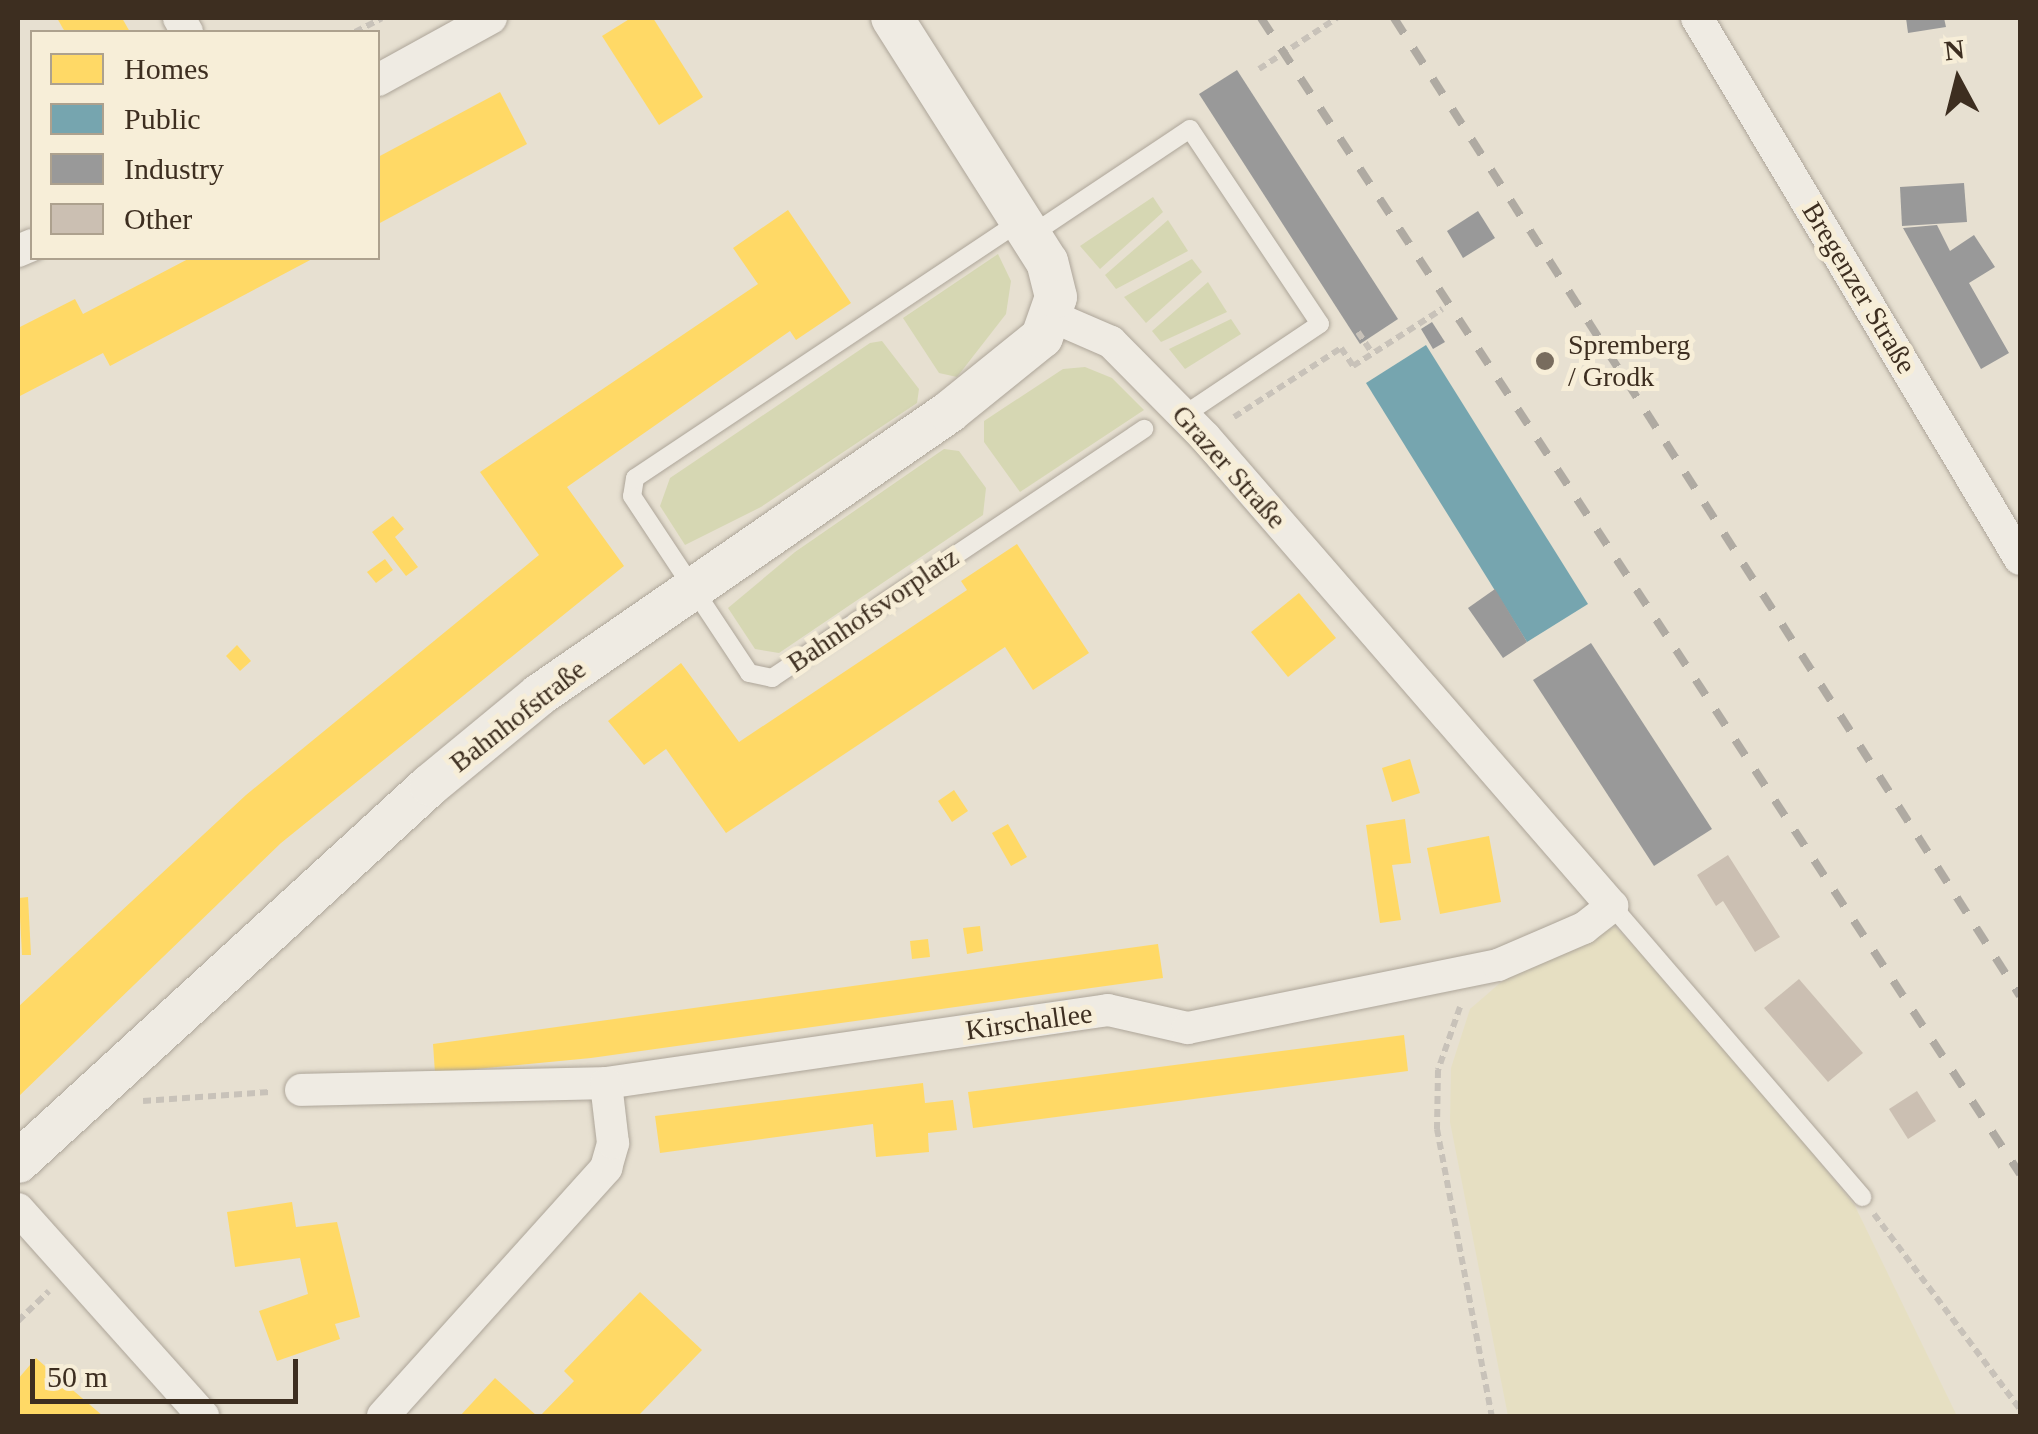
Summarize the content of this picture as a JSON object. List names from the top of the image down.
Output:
{
  "streets": {
    "street": [
      "Bregenzer Straße",
      "Grazer Straße",
      "Bahnhofstraße",
      "Kirschallee"
    ],
    "lane": ["Bahnhofsvorplatz"]
  },
  "crossings": [
    ["Grazer Straße", "Bahnhofsvorplatz"],
    ["Grazer Straße", "Bahnhofstraße"],
    ["Grazer Straße", "Kirschallee"],
    ["Bahnhofsvorplatz", "Bahnhofstraße"]
  ],
  "places": ["Spremberg / Grodk"],
  "legend": [
    "Homes",
    "Public",
    "Industry",
    "Other"
  ],
  "scale_bar": "50 m",
  "north": "top"
}
